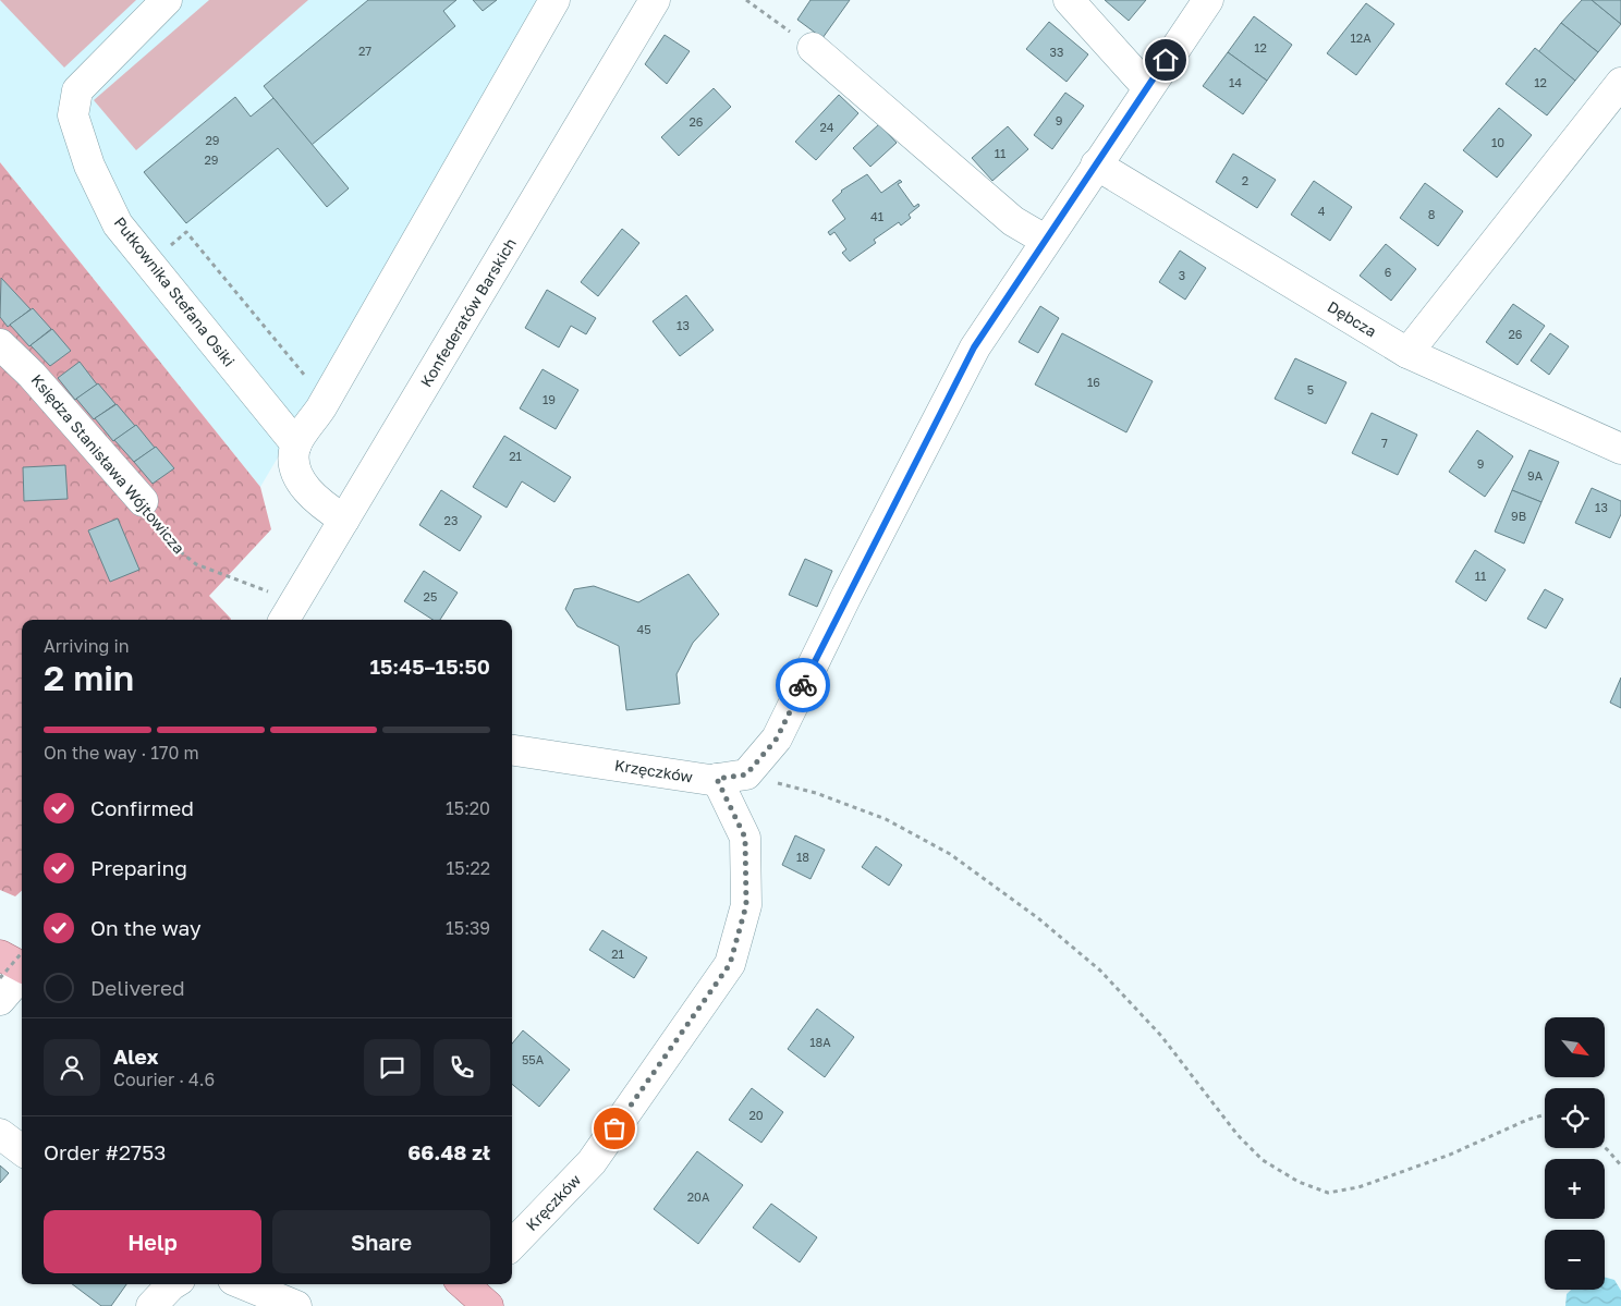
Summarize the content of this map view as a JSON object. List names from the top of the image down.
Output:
{
  "streets": {
    "street": [
      "Pułkownika Stefana Osiki",
      "Konfederatów Barskich",
      "Dębcza",
      "Księdza Stanisława Wójtowicza",
      "Krzęczków",
      "Kręczków"
    ]
  },
  "crossings": [
    ["Krzęczków", "Kręczków"]
  ],
  "house_numbers": [
    "12A",
    "12",
    "27",
    "33",
    "14",
    "12",
    "9",
    "26",
    "24",
    "29",
    "10",
    "11",
    "29",
    "2",
    "4",
    "8",
    "41",
    "6",
    "3",
    "13",
    "26",
    "16",
    "5",
    "19",
    "7",
    "21",
    "9",
    "9A",
    "13",
    "9B",
    "23",
    "11",
    "25",
    "45",
    "18",
    "21",
    "18A",
    "55A",
    "20",
    "20A"
  ],
  "north": "bottom right",
  "page": {
    "heading": ["2 min", "Arriving in", "15:45–15:50"],
    "panel": [
      "Alex",
      "Courier · 4.6",
      "Order #2753",
      "66.48 zł"
    ],
    "bar": "On the way · 170 m",
    "list": [
      ["Confirmed", "15:20"],
      ["Preparing", "15:22"],
      ["On the way", "15:39"],
      "Delivered"
    ],
    "map_buttons": ["+", "−"],
    "buttons": ["Help", "Share"]
  }
}
